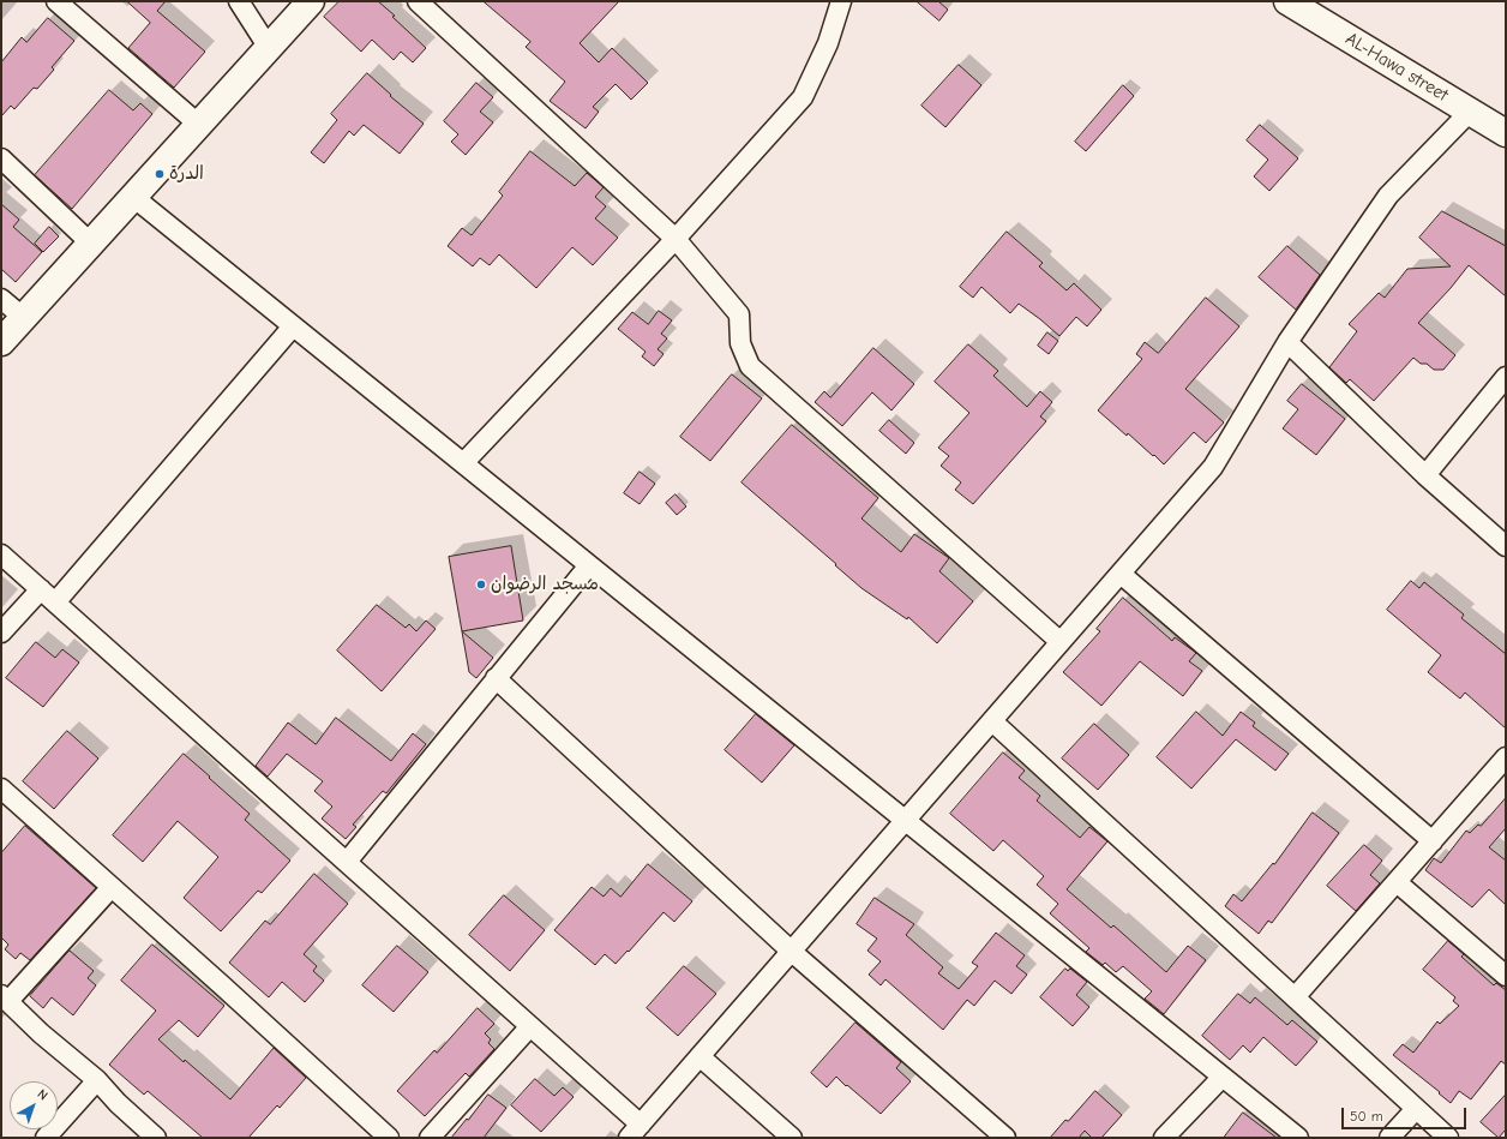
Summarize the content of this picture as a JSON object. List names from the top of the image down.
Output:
{
  "streets": {
    "street": ["AL-Hawa street"]
  },
  "places": ["الدرة", "مسجد الرضوان"],
  "scale_bar": "50 m",
  "north": "top right"
}
